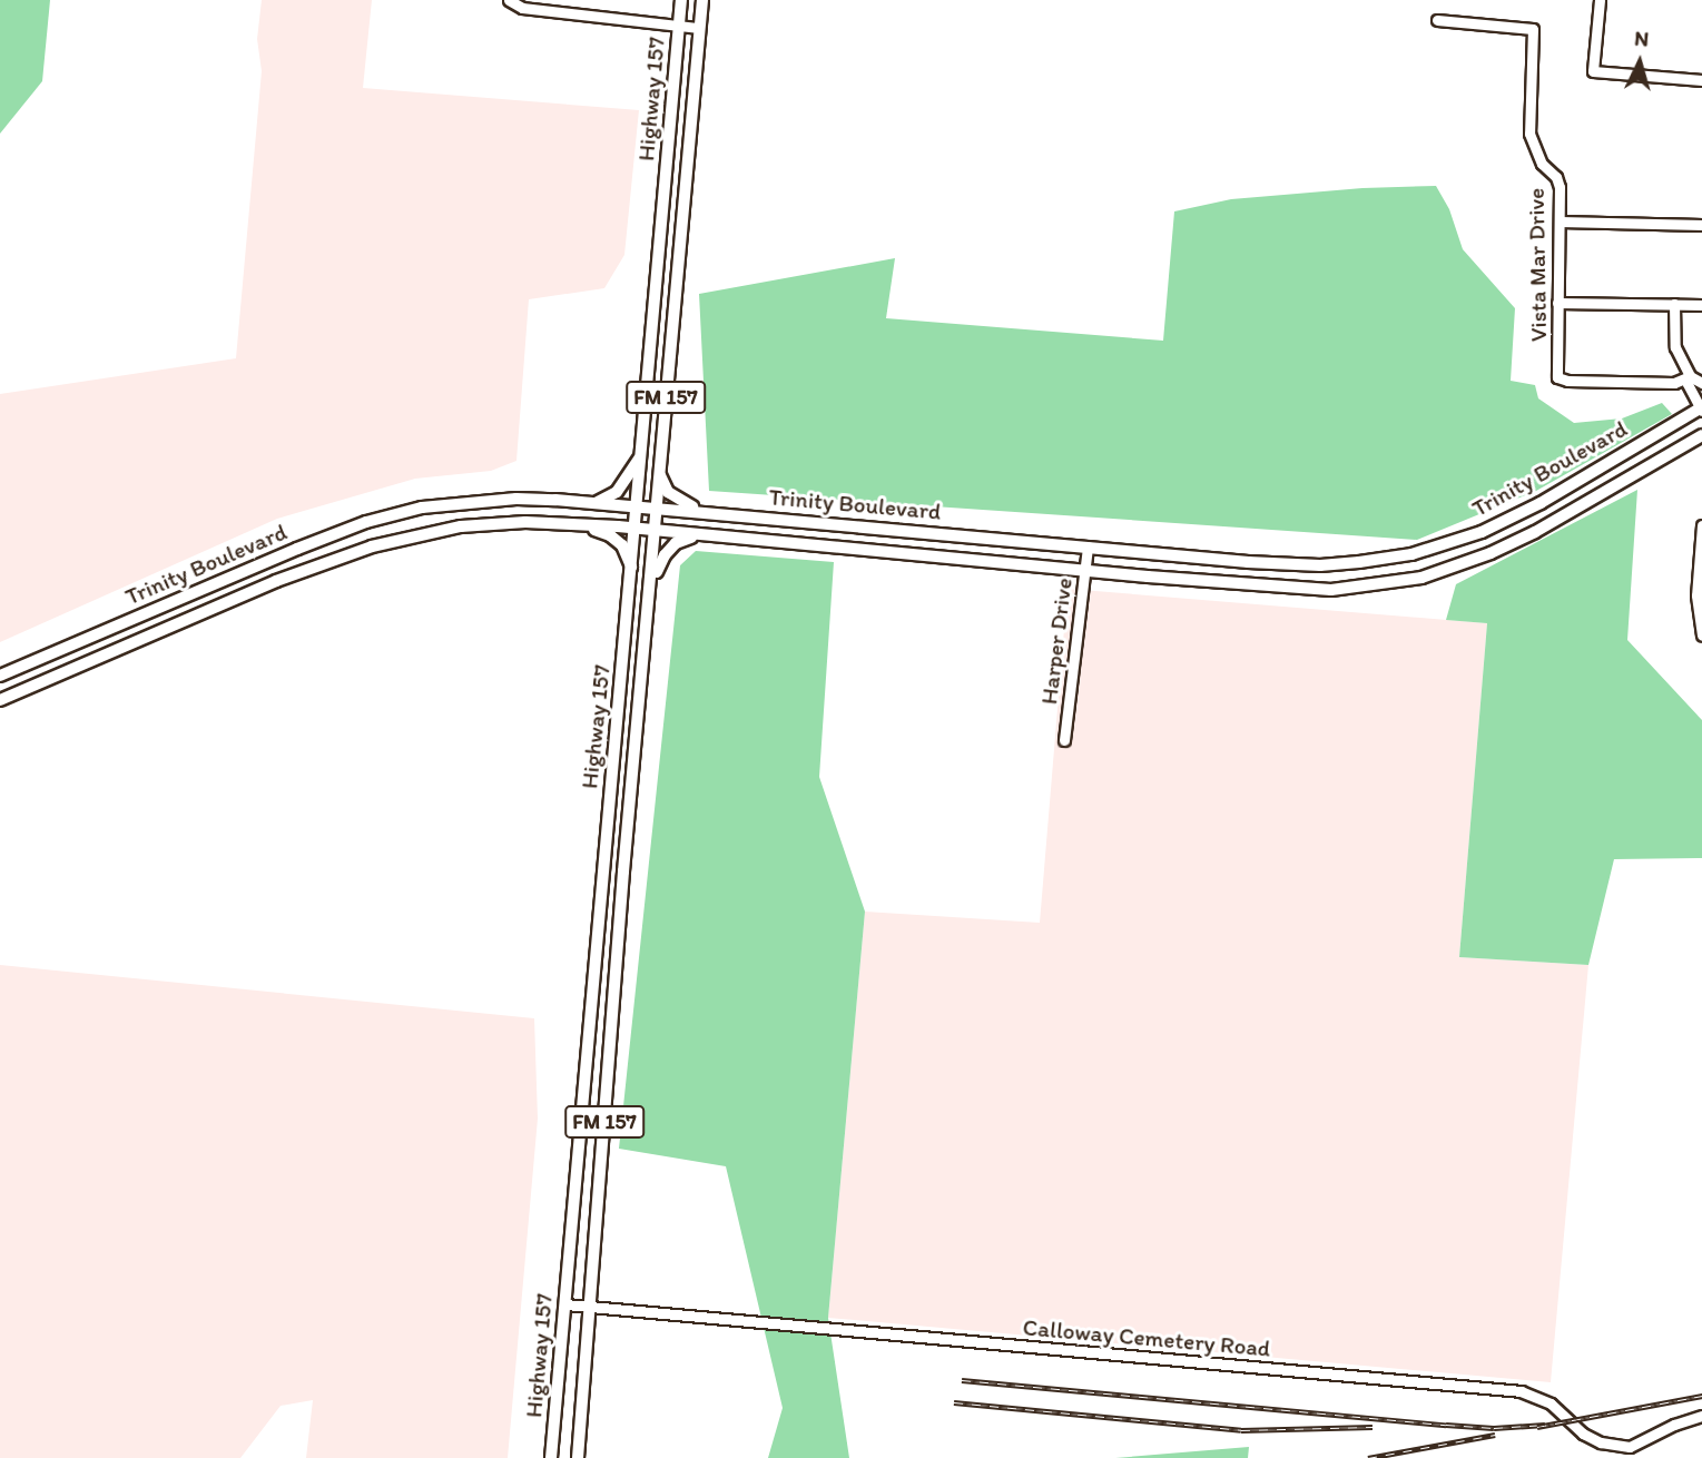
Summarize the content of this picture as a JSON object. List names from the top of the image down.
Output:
{
  "streets": {
    "main road": ["Highway 157", "FM 157", "Trinity Boulevard"],
    "street": ["Vista Mar Drive", "Harper Drive", "Calloway Cemetery Road"]
  },
  "crossings": [
    ["Highway 157", "Trinity Boulevard"],
    ["Highway 157", "Calloway Cemetery Road"],
    ["Trinity Boulevard", "Harper Drive"]
  ],
  "north": "top"
}
